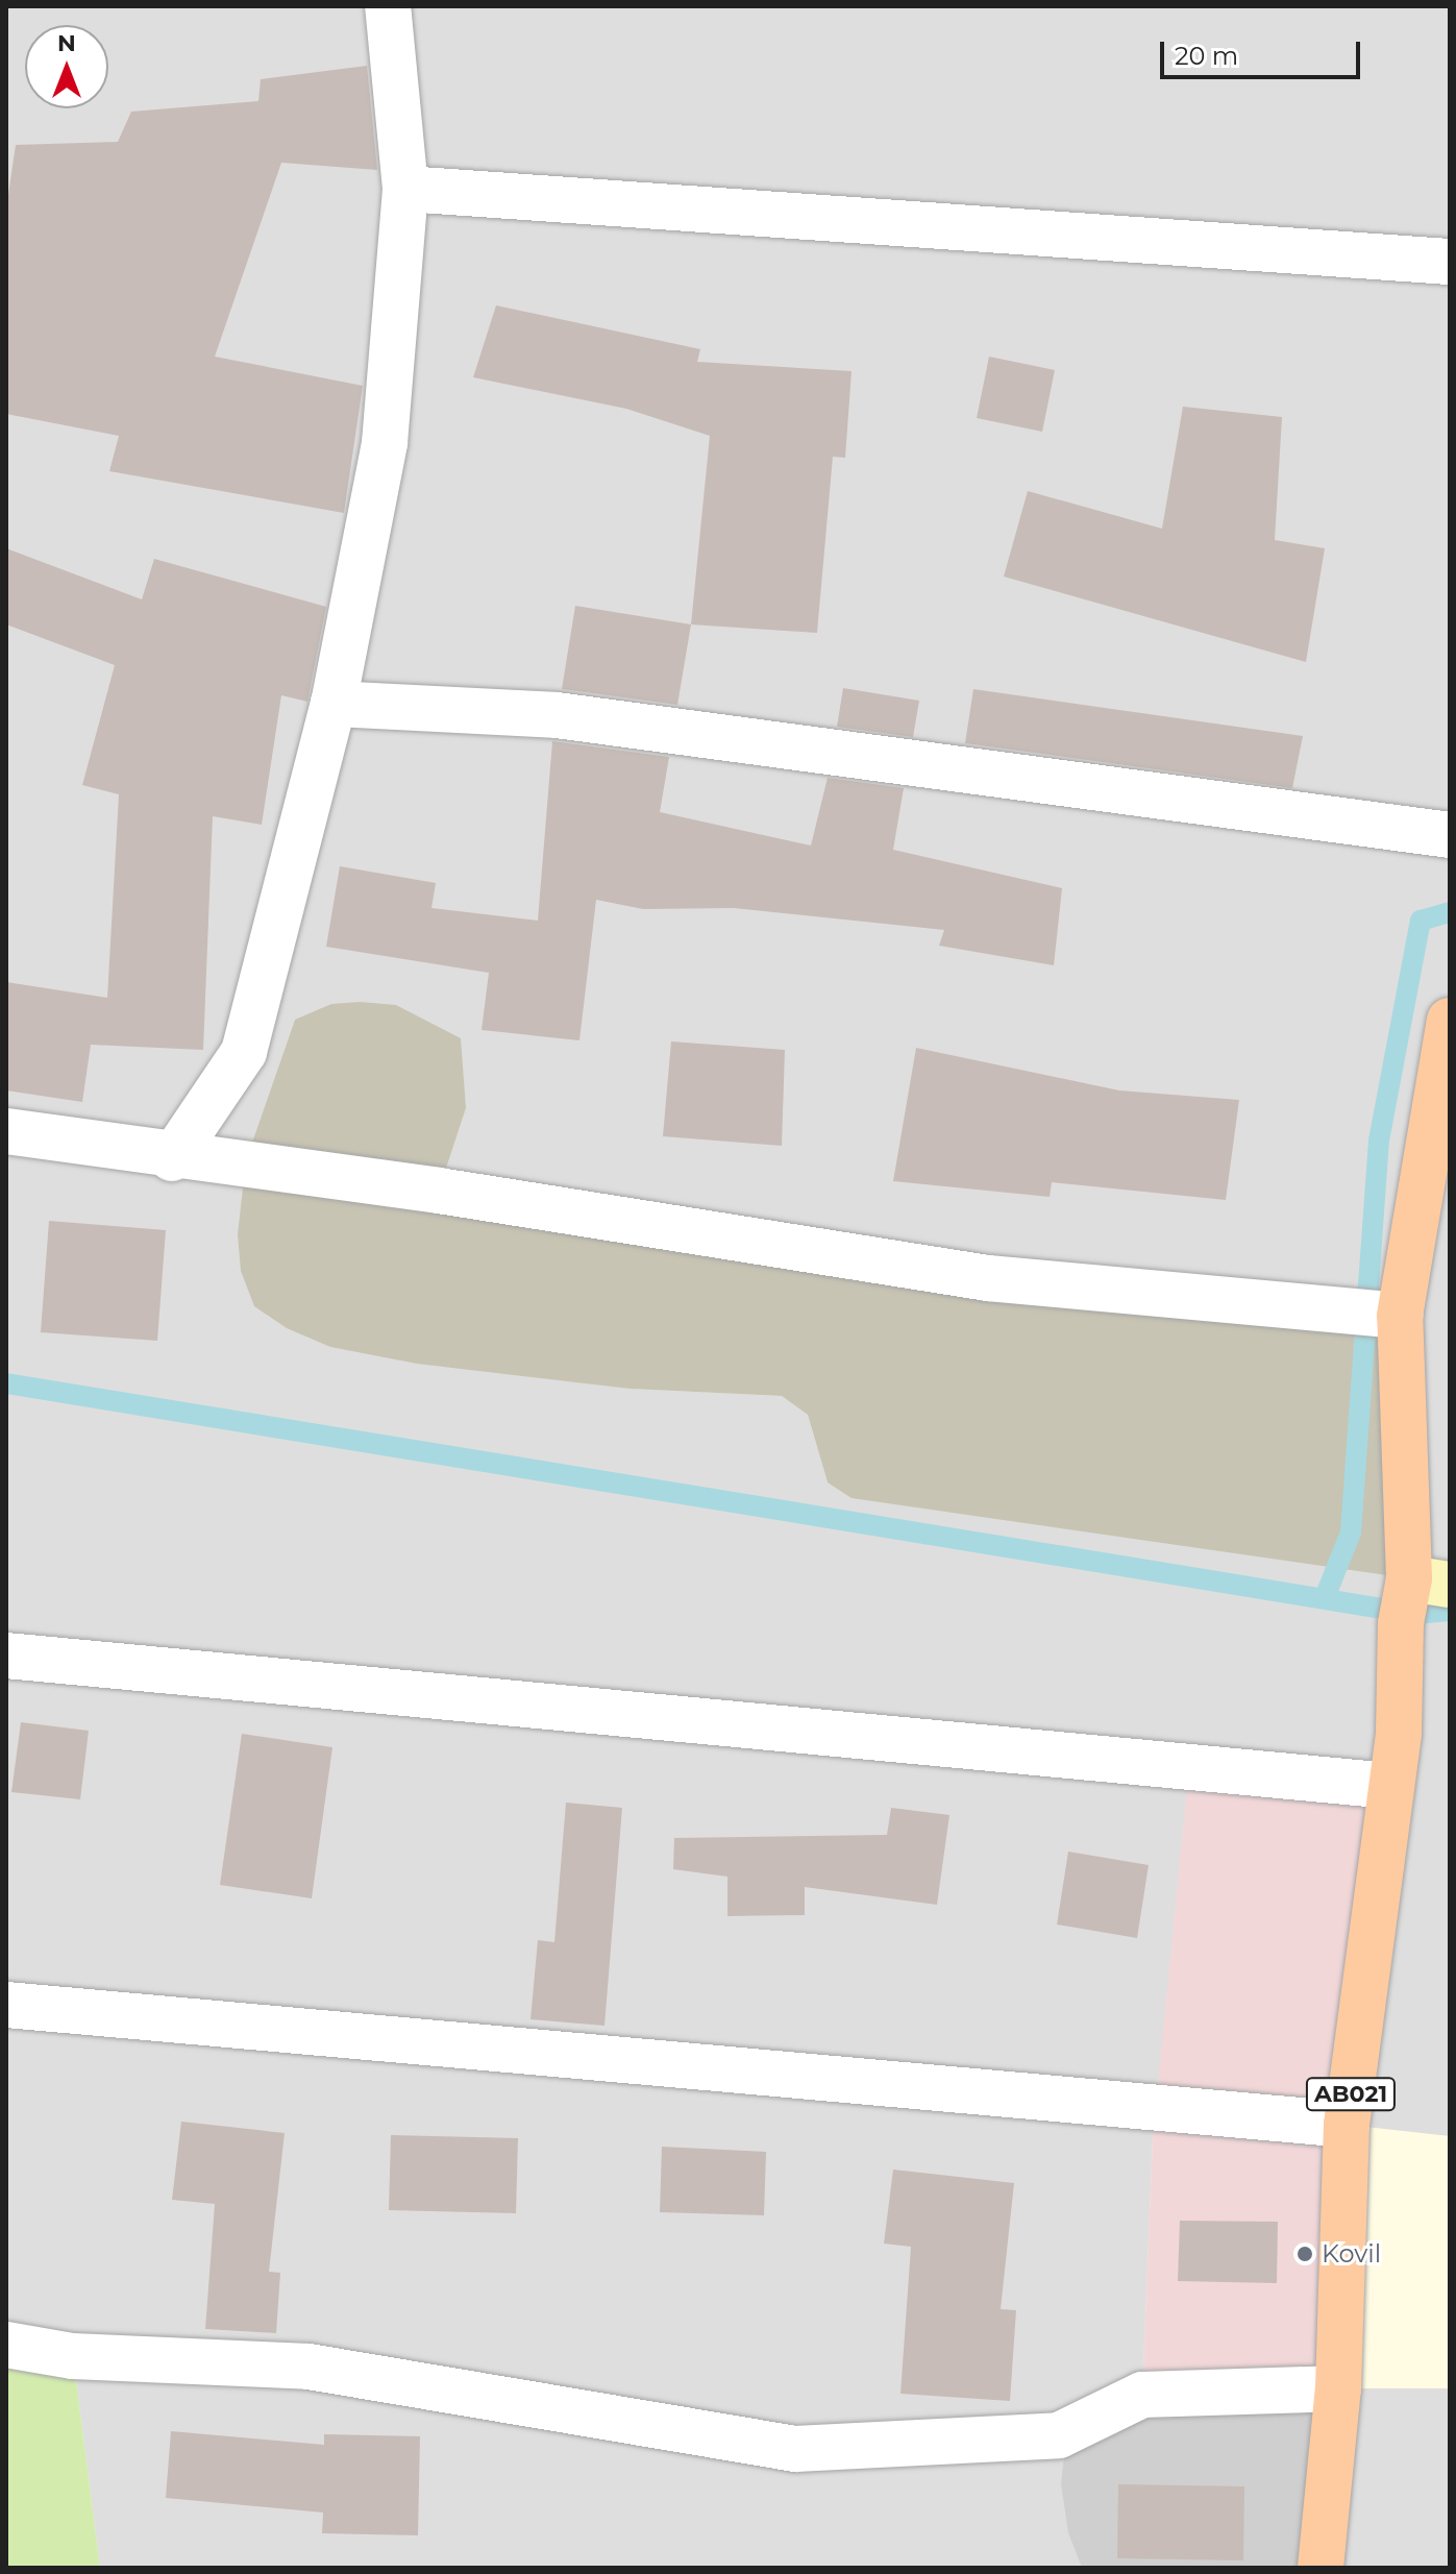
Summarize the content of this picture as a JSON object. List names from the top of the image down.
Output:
{
  "streets": {
    "main road": ["AB021"]
  },
  "places": ["Kovil"],
  "scale_bar": "20 m",
  "north": "top"
}
